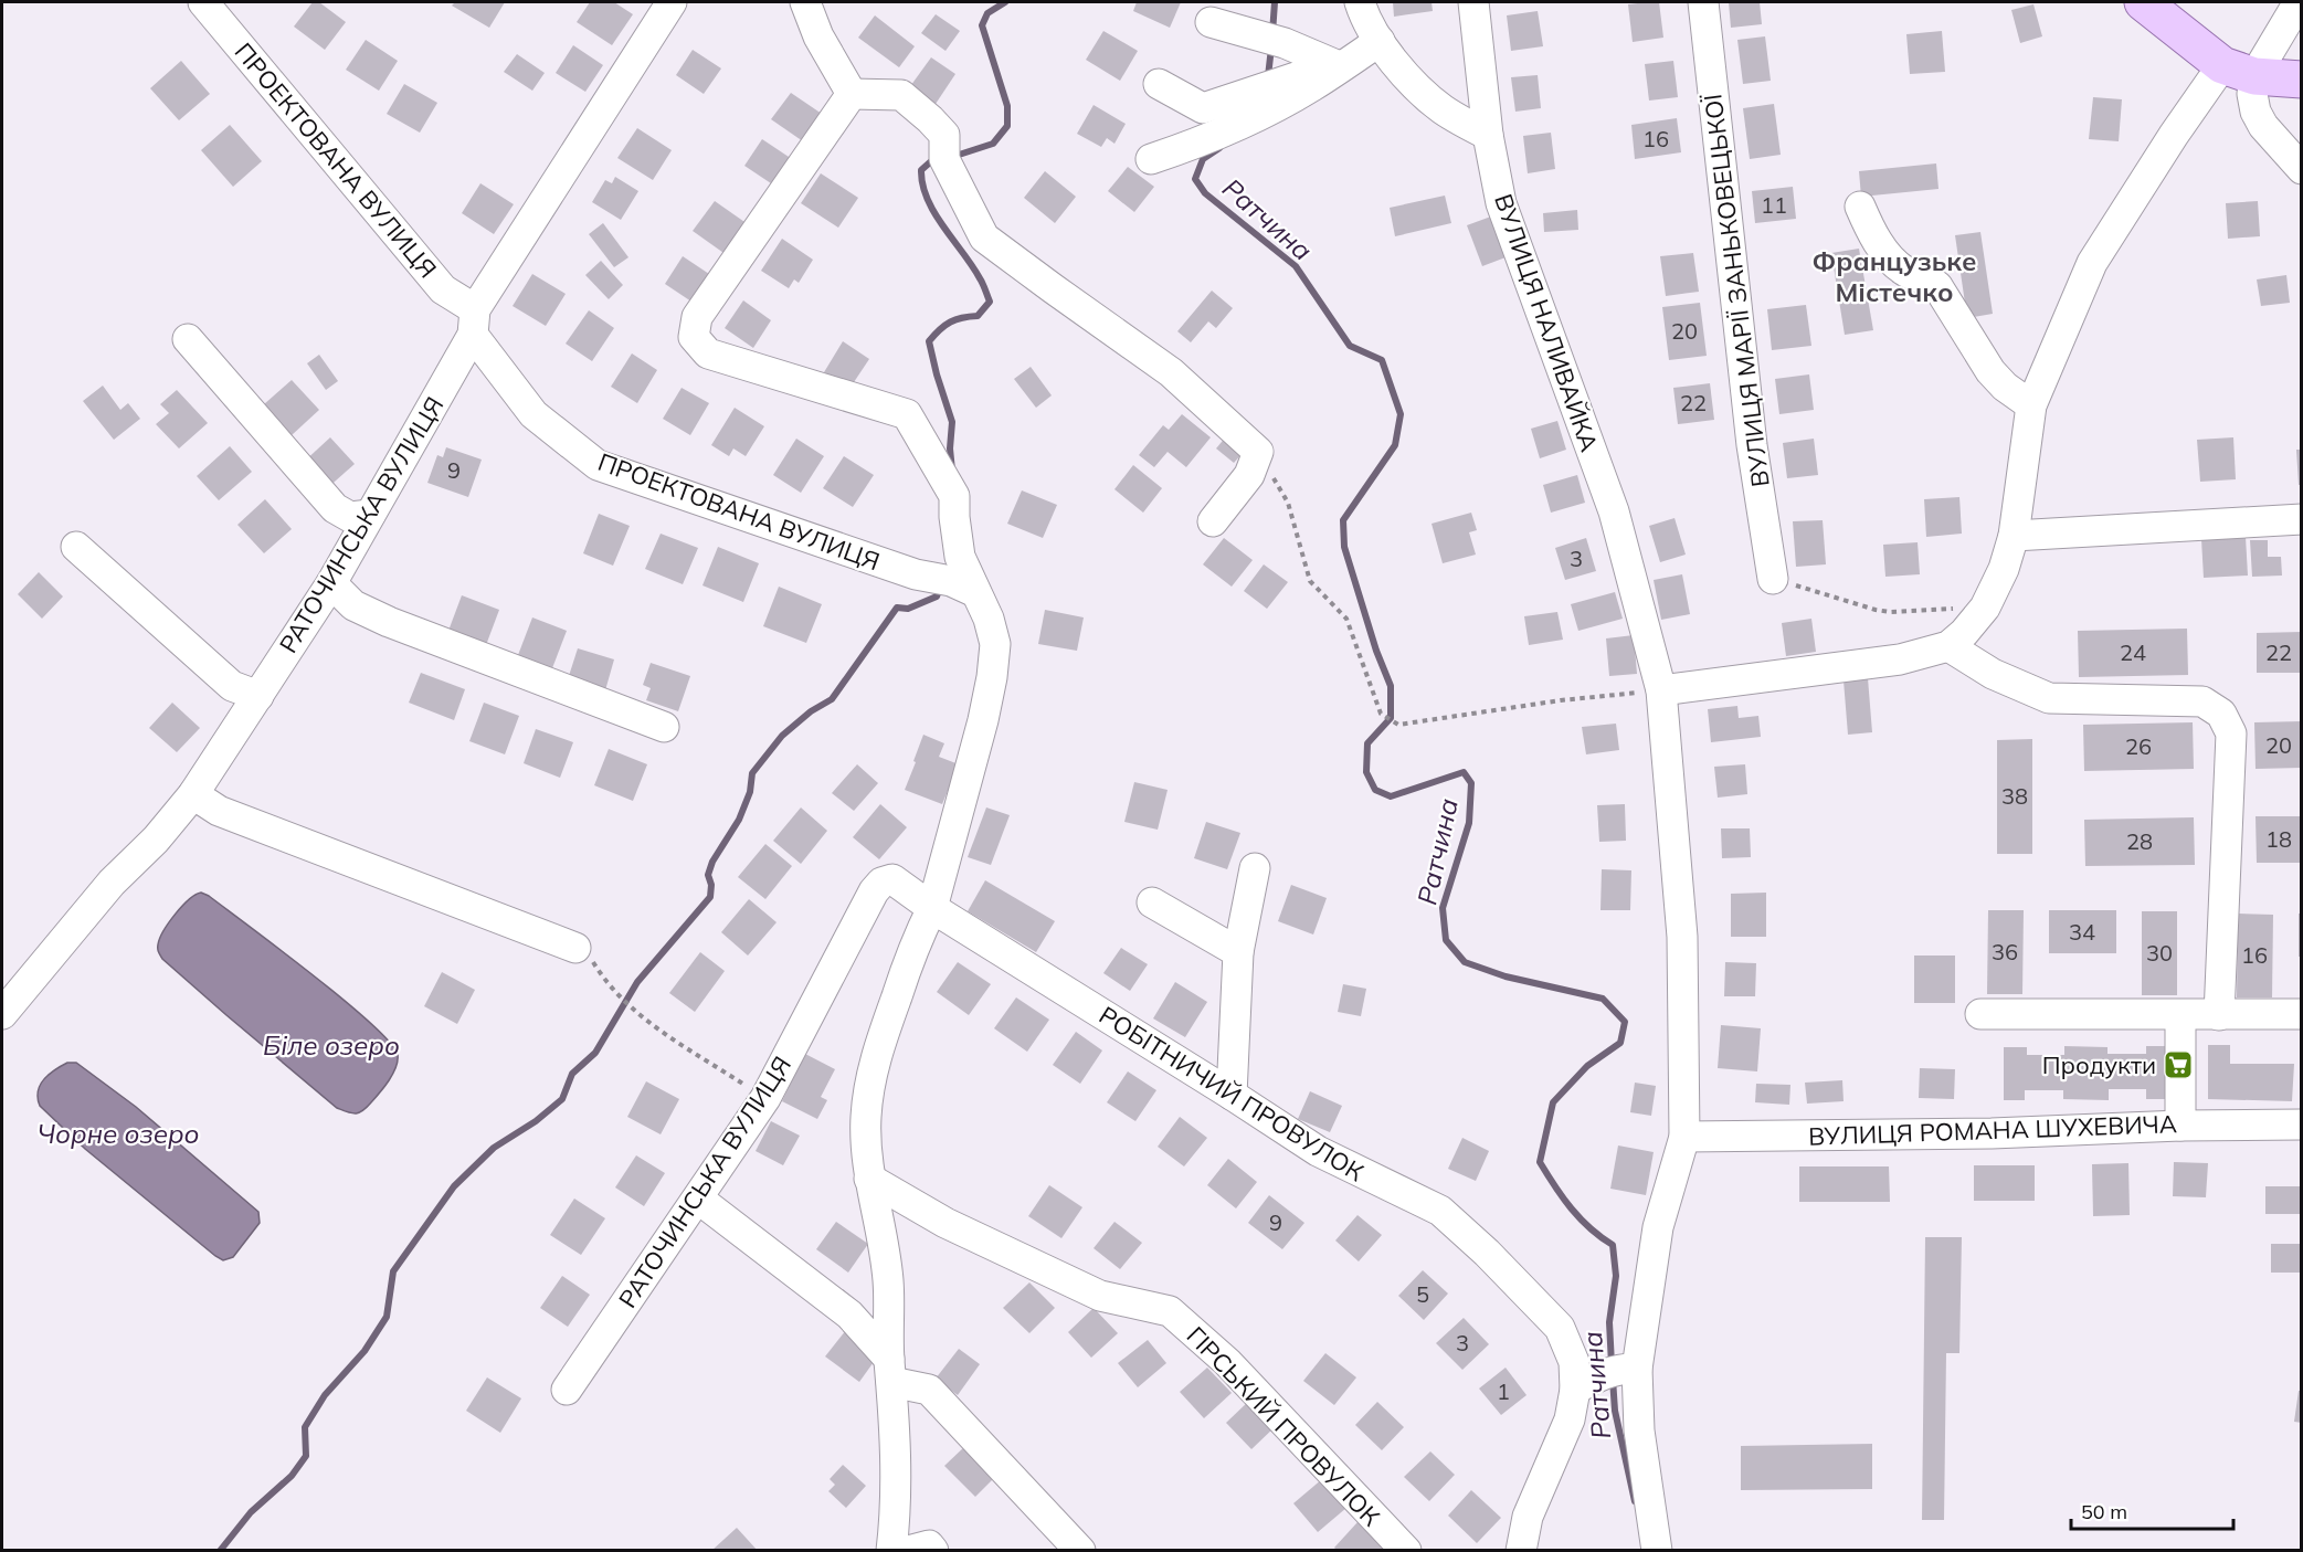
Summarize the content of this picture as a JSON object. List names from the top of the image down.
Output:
{
  "streets": {
    "street": [
      "ПРОЕКТОВАНА ВУЛИЦЯ",
      "ВУЛИЦЯ МАРІЇ ЗАНЬКОВЕЦЬКОЇ",
      "ВУЛИЦЯ НАЛИВАЙКА",
      "РАТОЧИНСЬКА ВУЛИЦЯ",
      "РОБІТНИЧИЙ ПРОВУЛОК",
      "ВУЛИЦЯ РОМАНА ШУХЕВИЧА",
      "ГІРСЬКИЙ ПРОВУЛОК"
    ]
  },
  "crossings": [
    ["ПРОЕКТОВАНА ВУЛИЦЯ", "РАТОЧИНСЬКА ВУЛИЦЯ"],
    ["ВУЛИЦЯ НАЛИВАЙКА", "РОБІТНИЧИЙ ПРОВУЛОК"],
    ["ВУЛИЦЯ НАЛИВАЙКА", "ВУЛИЦЯ РОМАНА ШУХЕВИЧА"],
    ["РАТОЧИНСЬКА ВУЛИЦЯ", "РОБІТНИЧИЙ ПРОВУЛОК"]
  ],
  "districts": ["Французьке Містечко"],
  "water": ["Ратчина", "Біле озеро", "Чорне озеро"],
  "places": {
    "supermarket": ["Продукти"]
  },
  "house_numbers": [
    "16",
    "11",
    "20",
    "22",
    "9",
    "3",
    "24",
    "22",
    "20",
    "26",
    "38",
    "18",
    "28",
    "34",
    "36",
    "30",
    "16",
    "9",
    "5",
    "3",
    "1"
  ],
  "scale_bar": "50 m"
}
